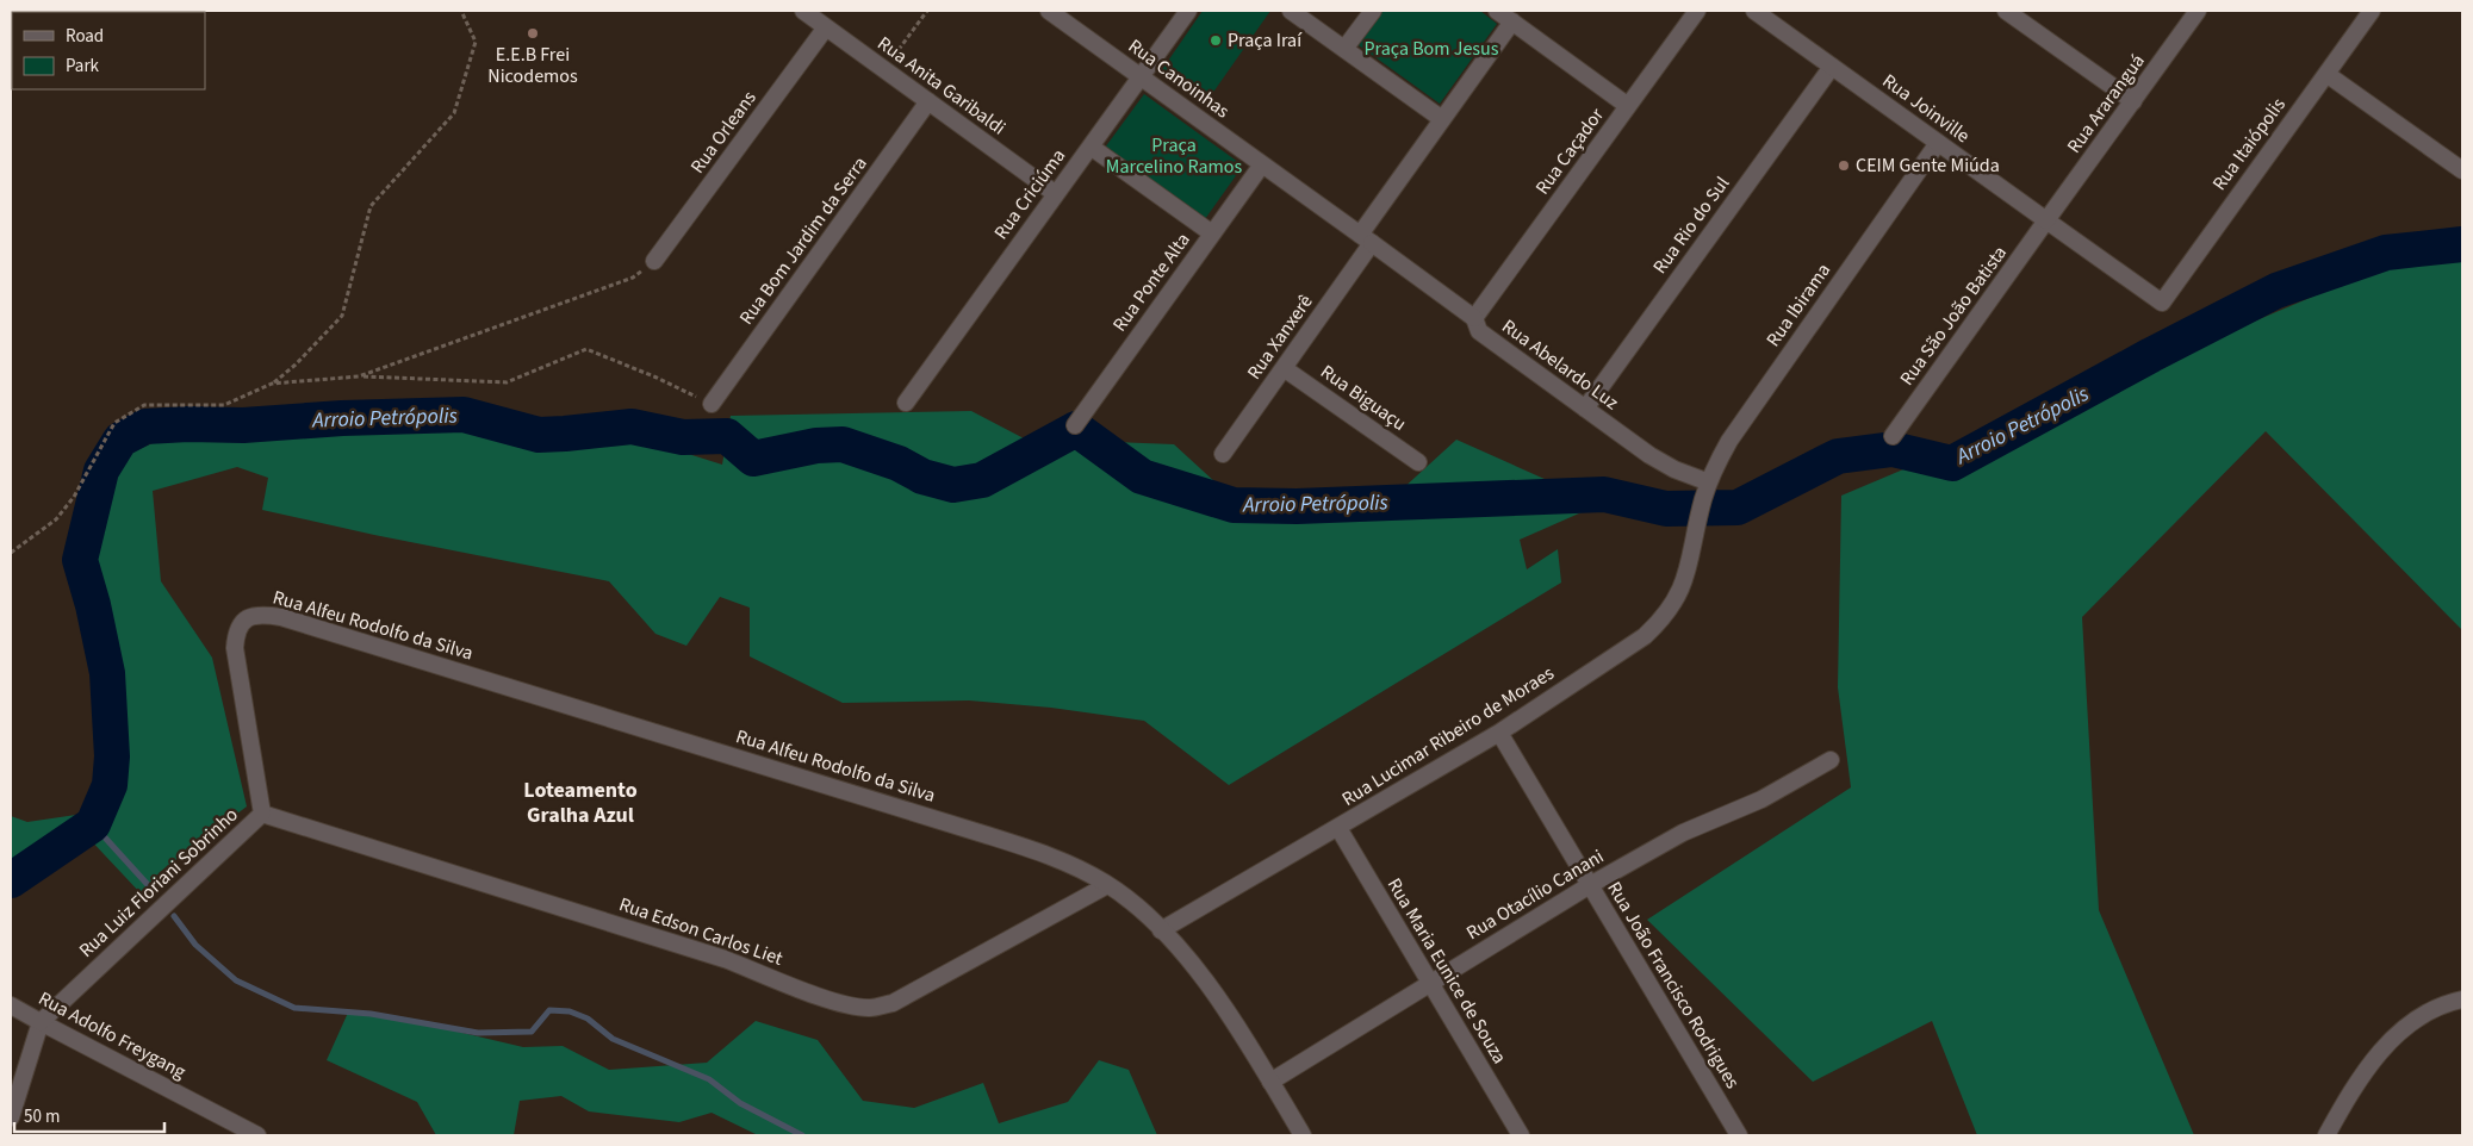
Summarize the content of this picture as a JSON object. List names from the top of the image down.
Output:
{
  "streets": {
    "street": [
      "Rua Canoinhas",
      "Rua Anita Garibaldi",
      "Rua Araranguá",
      "Rua Joinville",
      "Rua Orleans",
      "Rua Itaiópolis",
      "Rua Caçador",
      "Rua Criciúma",
      "Rua Rio do Sul",
      "Rua Bom Jardim da Serra",
      "Rua Ponte Alta",
      "Rua Ibirama",
      "Rua São João Batista",
      "Rua Xanxerê",
      "Rua Abelardo Luz",
      "Rua Biguaçu",
      "Rua Alfeu Rodolfo da Silva",
      "Rua Lucimar Ribeiro de Moraes",
      "Rua Luiz Floriani Sobrinho",
      "Rua Otacílio Canani",
      "Rua Edson Carlos Liet",
      "Rua Maria Eunice de Souza",
      "Rua João Francisco Rodrigues",
      "Rua Adolfo Freygang"
    ]
  },
  "crossings": [
    ["Rua Canoinhas", "Rua Criciúma"],
    ["Rua Canoinhas", "Rua Ponte Alta"],
    ["Rua Canoinhas", "Rua Xanxerê"],
    ["Rua Canoinhas", "Rua Abelardo Luz"],
    ["Rua Anita Garibaldi", "Rua Orleans"],
    ["Rua Anita Garibaldi", "Rua Criciúma"],
    ["Rua Anita Garibaldi", "Rua Bom Jardim da Serra"],
    ["Rua Araranguá", "Rua Joinville"],
    ["Rua Araranguá", "Rua São João Batista"],
    ["Rua Joinville", "Rua Itaiópolis"],
    ["Rua Joinville", "Rua Rio do Sul"],
    ["Rua Joinville", "Rua Ibirama"],
    ["Rua Joinville", "Rua São João Batista"],
    ["Rua Caçador", "Rua Abelardo Luz"],
    ["Rua Rio do Sul", "Rua Abelardo Luz"],
    ["Rua Ibirama", "Rua Abelardo Luz"],
    ["Rua Ibirama", "Rua Lucimar Ribeiro de Moraes"],
    ["Rua Xanxerê", "Rua Abelardo Luz"],
    ["Rua Xanxerê", "Rua Biguaçu"],
    ["Rua Alfeu Rodolfo da Silva", "Rua Lucimar Ribeiro de Moraes"],
    ["Rua Alfeu Rodolfo da Silva", "Rua Luiz Floriani Sobrinho"],
    ["Rua Alfeu Rodolfo da Silva", "Rua Otacílio Canani"],
    ["Rua Alfeu Rodolfo da Silva", "Rua Edson Carlos Liet"],
    ["Rua Lucimar Ribeiro de Moraes", "Rua Maria Eunice de Souza"],
    ["Rua Lucimar Ribeiro de Moraes", "Rua João Francisco Rodrigues"],
    ["Rua Luiz Floriani Sobrinho", "Rua Edson Carlos Liet"],
    ["Rua Luiz Floriani Sobrinho", "Rua Adolfo Freygang"],
    ["Rua Otacílio Canani", "Rua Maria Eunice de Souza"],
    ["Rua Otacílio Canani", "Rua João Francisco Rodrigues"]
  ],
  "districts": ["Loteamento Gralha Azul"],
  "water": ["Arroio Petrópolis"],
  "parks": ["Praça Bom Jesus", "Praça Marcelino Ramos"],
  "places": ["E.E.B Frei Nicodemos", "Praça Iraí", "CEIM Gente Miúda"],
  "legend": ["Road", "Park"],
  "scale_bar": "50 m"
}
